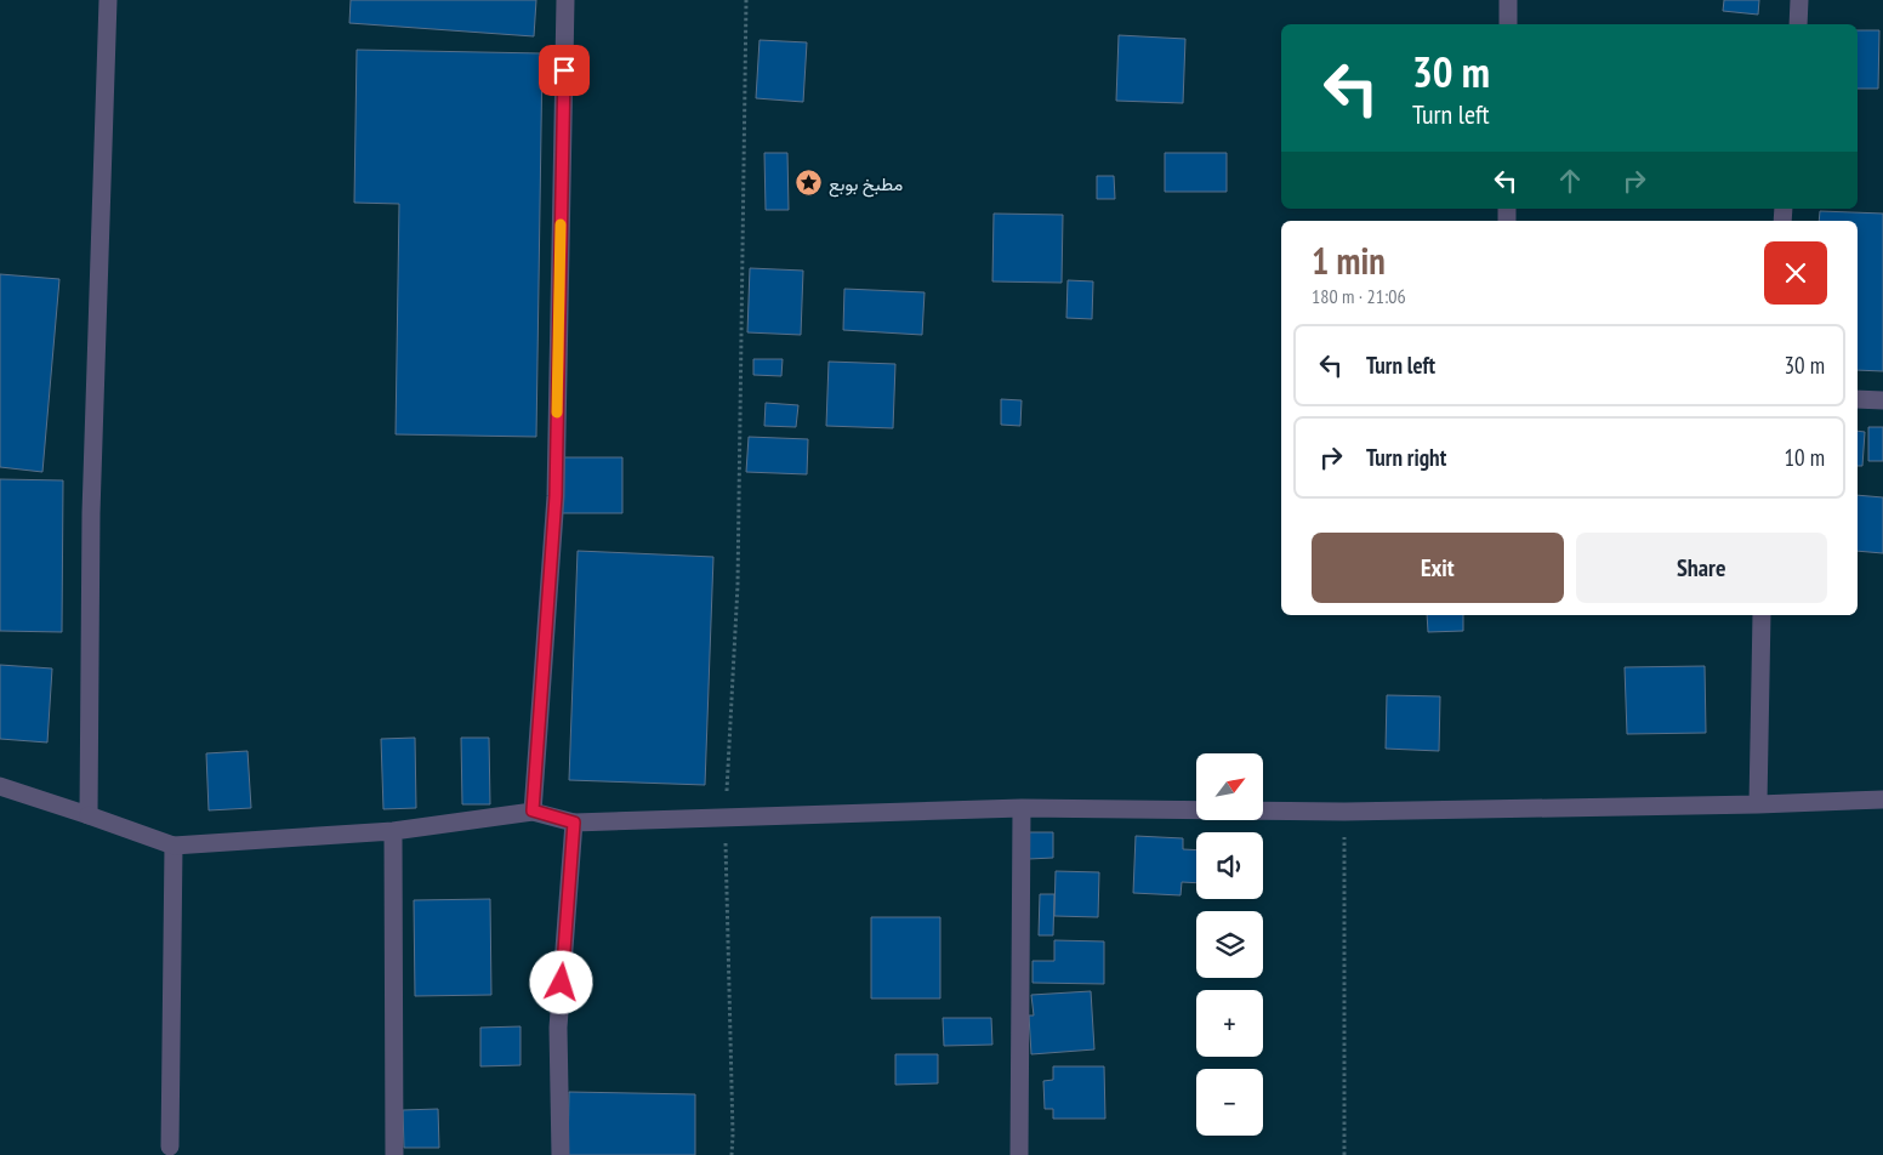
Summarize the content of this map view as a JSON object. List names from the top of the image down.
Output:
{
  "places": {
    "place": ["مطبخ بوبع"]
  },
  "north": "top right",
  "page": {
    "turn": ["30 m", "Turn left"],
    "heading": ["1 min", "180 m · 21:06"],
    "list": [
      {
        "name": "Turn left",
        "value": "30 m"
      },
      {
        "name": "Turn right",
        "value": "10 m"
      }
    ],
    "buttons": ["Exit", "Share"],
    "map_buttons": ["+", "−"]
  }
}
